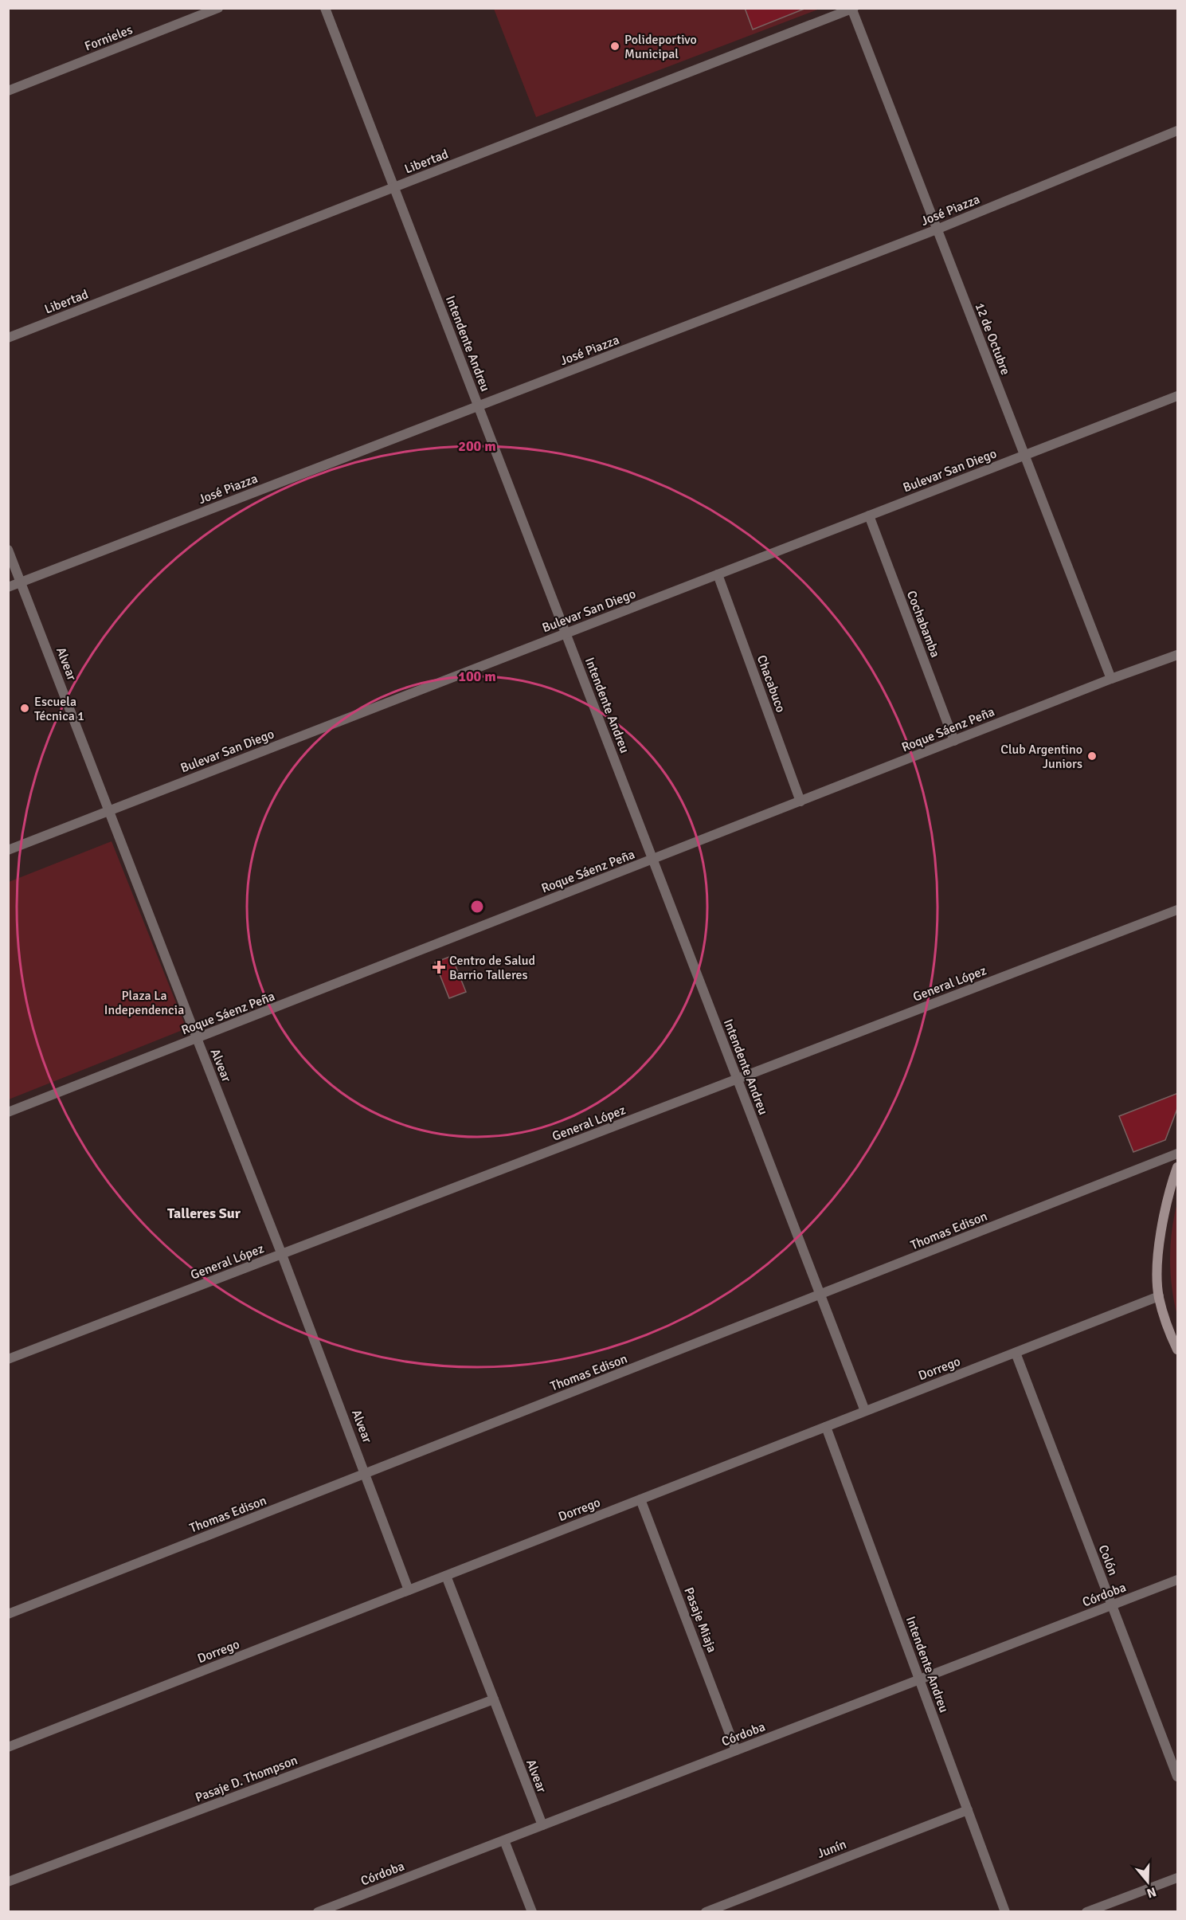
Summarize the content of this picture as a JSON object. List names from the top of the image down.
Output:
{
  "streets": {
    "street": [
      "Fornieles",
      "Libertad",
      "José Piazza",
      "12 de Octubre",
      "Intendente Andreu",
      "Bulevar San Diego",
      "Cochabamba",
      "Alvear",
      "Chacabuco",
      "Roque Sáenz Peña",
      "General López",
      "Thomas Edison",
      "Dorrego",
      "Colón",
      "Córdoba",
      "Pasaje Miaja",
      "Pasaje D. Thompson",
      "Junín"
    ]
  },
  "crossings": [
    ["Libertad", "12 de Octubre"],
    ["Libertad", "Intendente Andreu"],
    ["José Piazza", "12 de Octubre"],
    ["José Piazza", "Intendente Andreu"],
    ["José Piazza", "Alvear"],
    ["12 de Octubre", "Bulevar San Diego"],
    ["12 de Octubre", "Roque Sáenz Peña"],
    ["Intendente Andreu", "Bulevar San Diego"],
    ["Intendente Andreu", "Roque Sáenz Peña"],
    ["Intendente Andreu", "General López"],
    ["Intendente Andreu", "Thomas Edison"],
    ["Intendente Andreu", "Dorrego"],
    ["Intendente Andreu", "Córdoba"],
    ["Intendente Andreu", "Junín"],
    ["Bulevar San Diego", "Cochabamba"],
    ["Bulevar San Diego", "Alvear"],
    ["Bulevar San Diego", "Chacabuco"],
    ["Cochabamba", "Roque Sáenz Peña"],
    ["Alvear", "Roque Sáenz Peña"],
    ["Alvear", "General López"],
    ["Alvear", "Thomas Edison"],
    ["Alvear", "Dorrego"],
    ["Alvear", "Córdoba"],
    ["Alvear", "Pasaje D. Thompson"],
    ["Chacabuco", "Roque Sáenz Peña"],
    ["Dorrego", "Colón"],
    ["Dorrego", "Pasaje Miaja"],
    ["Colón", "Córdoba"],
    ["Córdoba", "Pasaje Miaja"]
  ],
  "districts": ["Talleres Sur"],
  "parks": ["Plaza La Independencia"],
  "places": {
    "other": ["Polideportivo Municipal", "Escuela Técnica 1", "Club Argentino Juniors"],
    "health": ["Centro de Salud Barrio Talleres"]
  },
  "north": "bottom",
  "rings": ["200 m", "100 m"]
}
